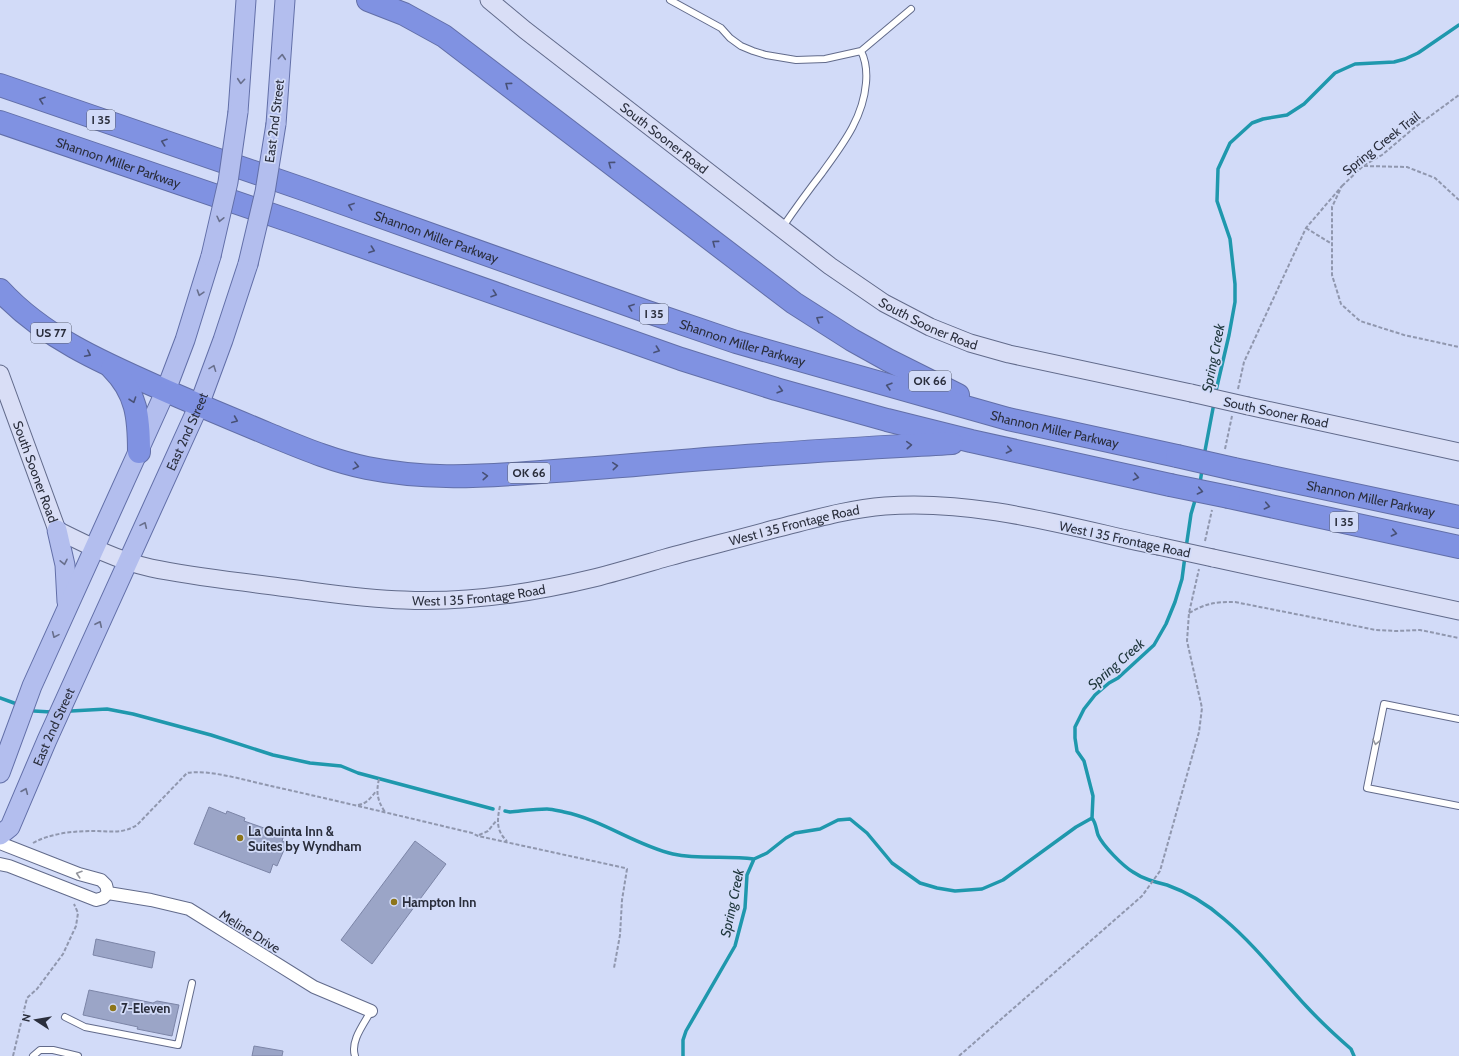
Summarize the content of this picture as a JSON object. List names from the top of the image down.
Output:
{
  "streets": {
    "highway": [
      "I 35",
      "Shannon Miller Parkway",
      "US 77",
      "OK 66"
    ],
    "main road": ["East 2nd Street"],
    "street": ["South Sooner Road", "West I 35 Frontage Road", "Meline Drive"],
    "path": ["Spring Creek Trail"]
  },
  "crossings": [
    ["East 2nd Street", "South Sooner Road"],
    ["East 2nd Street", "OK 66"],
    ["East 2nd Street", "West I 35 Frontage Road"],
    ["South Sooner Road", "West I 35 Frontage Road"],
    ["Shannon Miller Parkway", "OK 66"]
  ],
  "water": ["Spring Creek"],
  "places": ["La Quinta Inn & Suites by Wyndham", "Hampton Inn", "7-Eleven"],
  "north": "left"
}
